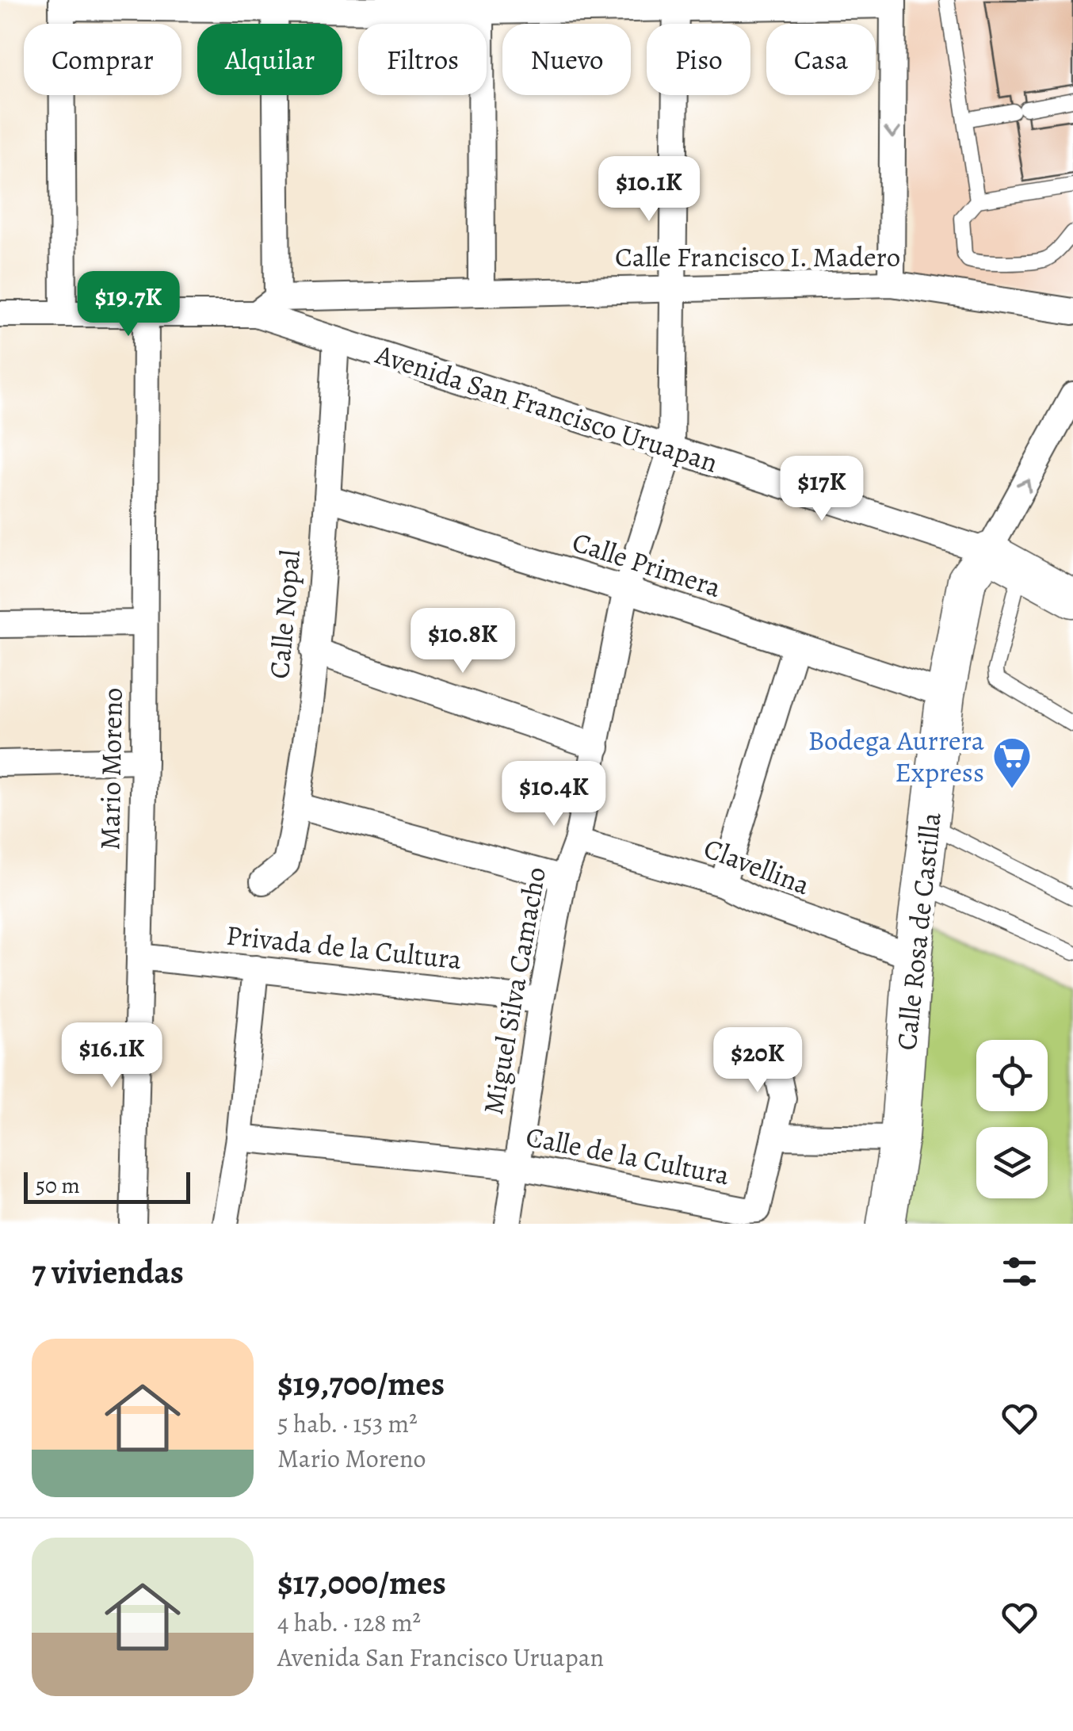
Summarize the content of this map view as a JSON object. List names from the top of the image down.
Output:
{
  "streets": {
    "street": [
      "Calle Francisco I. Madero",
      "Avenida San Francisco Uruapan",
      "Calle Primera",
      "Calle Nopal",
      "Mario Moreno",
      "Clavellina",
      "Calle Rosa de Castilla",
      "Privada de la Cultura",
      "Miguel Silva Camacho",
      "Calle de la Cultura"
    ]
  },
  "crossings": [
    ["Calle Francisco I. Madero", "Miguel Silva Camacho"],
    ["Avenida San Francisco Uruapan", "Calle Nopal"],
    ["Avenida San Francisco Uruapan", "Mario Moreno"],
    ["Avenida San Francisco Uruapan", "Calle Rosa de Castilla"],
    ["Avenida San Francisco Uruapan", "Miguel Silva Camacho"],
    ["Calle Primera", "Calle Nopal"],
    ["Calle Primera", "Calle Rosa de Castilla"],
    ["Calle Primera", "Miguel Silva Camacho"],
    ["Mario Moreno", "Privada de la Cultura"],
    ["Clavellina", "Calle Rosa de Castilla"],
    ["Clavellina", "Miguel Silva Camacho"],
    ["Privada de la Cultura", "Miguel Silva Camacho"],
    ["Miguel Silva Camacho", "Calle de la Cultura"]
  ],
  "places": {
    "supermarket": ["Bodega Aurrera Express"]
  },
  "scale_bar": "50 m",
  "page": {
    "chip": [
      "Comprar",
      "Alquilar",
      "Filtros",
      "Nuevo",
      "Piso",
      "Casa"
    ],
    "price": [
      "$10.1K",
      "$19.7K",
      "$17K",
      "$10.8K",
      "$10.4K",
      "$16.1K",
      "$20K"
    ],
    "scale": "50 m",
    "heading": "7 viviendas",
    "list": [
      {
        "name": "$19,700/mes",
        "note": "5 hab. · 153 m² · Mario Moreno"
      },
      {
        "name": "$17,000/mes",
        "note": "4 hab. · 128 m² · Avenida San Francisco Uruapan"
      }
    ]
  }
}
